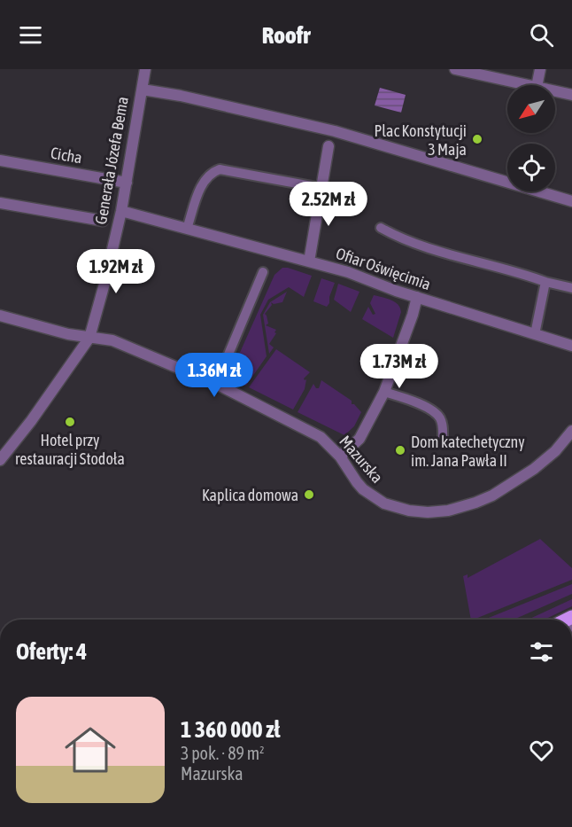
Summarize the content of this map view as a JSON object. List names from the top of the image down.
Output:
{
  "streets": {
    "street": [
      "Cicha",
      "Generała Józefa Bema",
      "Ofiar Oświęcimia",
      "Mazurska"
    ]
  },
  "crossings": [
    ["Cicha", "Generała Józefa Bema"],
    ["Generała Józefa Bema", "Ofiar Oświęcimia"],
    ["Generała Józefa Bema", "Mazurska"]
  ],
  "places": [
    "Plac Konstytucji 3 Maja",
    "Hotel przy restauracji Stodoła",
    "Dom katechetyczny im. Jana Pawła II",
    "Kaplica domowa"
  ],
  "north": "bottom left",
  "page": {
    "header": "Roofr",
    "price": [
      "2.52M zł",
      "1.92M zł",
      "1.73M zł",
      "1.36M zł"
    ],
    "heading": "Oferty: 4",
    "list": [
      {
        "name": "1 360 000 zł",
        "note": "3 pok. · 89 m² · Mazurska"
      }
    ]
  }
}
